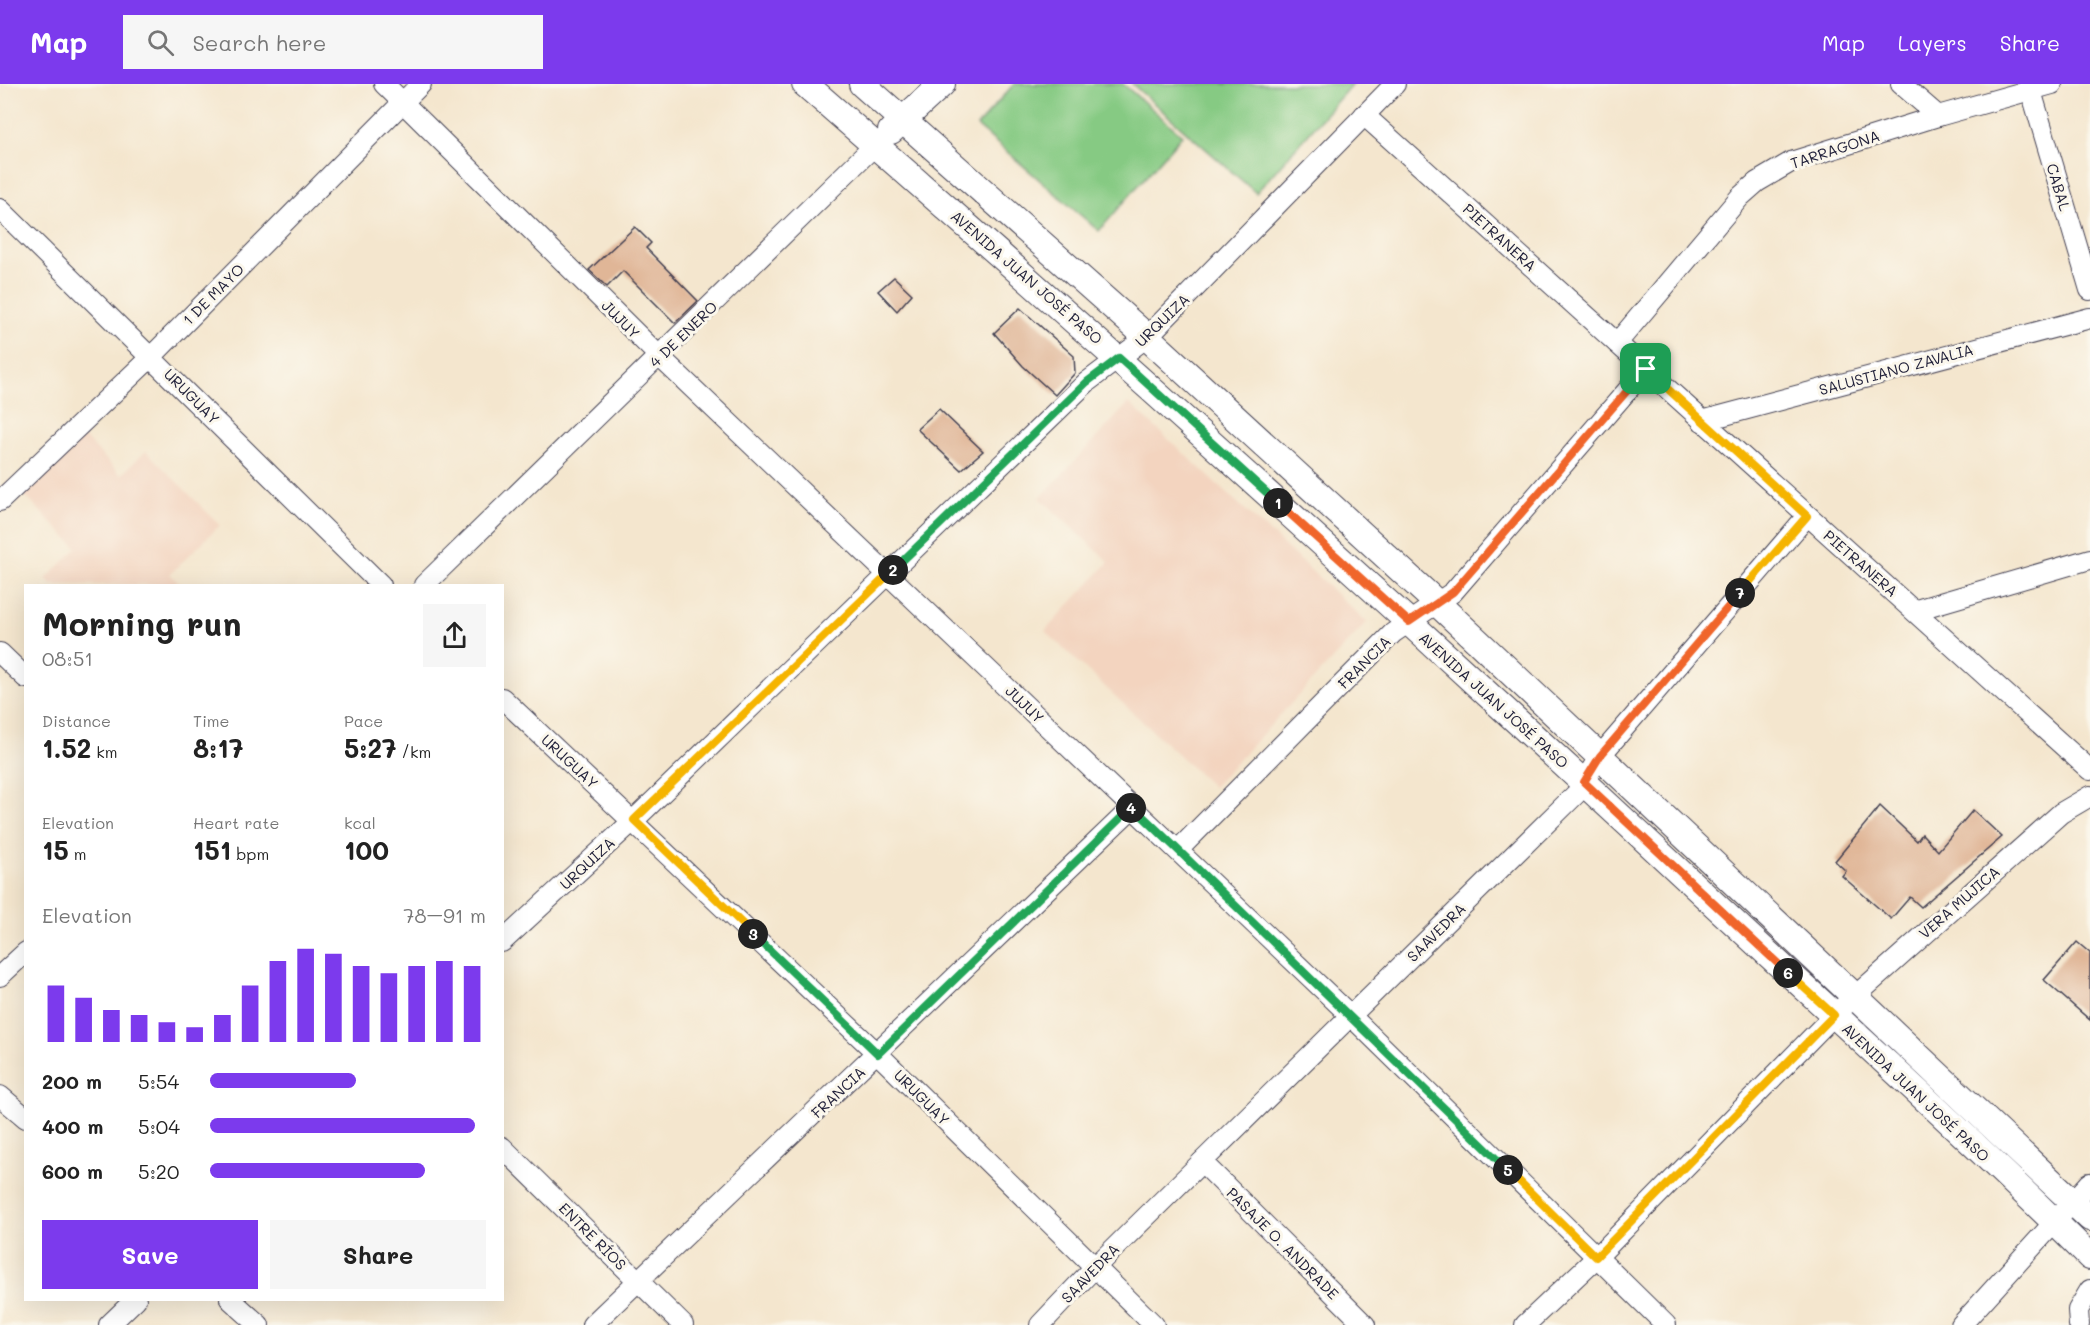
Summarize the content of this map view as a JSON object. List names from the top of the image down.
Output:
{
  "streets": {
    "main road": ["AVENIDA JUAN JOSÉ PASO", "4 DE ENERO"],
    "street": [
      "TARRAGONA",
      "CABAL",
      "PIETRANERA",
      "1 DE MAYO",
      "JUJUY",
      "URQUIZA",
      "SALUSTIANO ZAVALIA",
      "URUGUAY",
      "FRANCIA",
      "VERA MUJICA",
      "SAAVEDRA",
      "ENTRE RÍOS",
      "PASAJE O. ANDRADE"
    ]
  },
  "crossings": [
    ["TARRAGONA", "CABAL"],
    ["TARRAGONA", "PIETRANERA"],
    ["PIETRANERA", "URQUIZA"],
    ["PIETRANERA", "SALUSTIANO ZAVALIA"],
    ["PIETRANERA", "FRANCIA"],
    ["PIETRANERA", "SAAVEDRA"],
    ["AVENIDA JUAN JOSÉ PASO", "URQUIZA"],
    ["AVENIDA JUAN JOSÉ PASO", "4 DE ENERO"],
    ["AVENIDA JUAN JOSÉ PASO", "FRANCIA"],
    ["AVENIDA JUAN JOSÉ PASO", "VERA MUJICA"],
    ["AVENIDA JUAN JOSÉ PASO", "SAAVEDRA"],
    ["1 DE MAYO", "JUJUY"],
    ["1 DE MAYO", "URUGUAY"],
    ["JUJUY", "URQUIZA"],
    ["JUJUY", "4 DE ENERO"],
    ["JUJUY", "FRANCIA"],
    ["JUJUY", "VERA MUJICA"],
    ["JUJUY", "SAAVEDRA"],
    ["URQUIZA", "URUGUAY"],
    ["URUGUAY", "FRANCIA"],
    ["URUGUAY", "SAAVEDRA"],
    ["FRANCIA", "ENTRE RÍOS"],
    ["SAAVEDRA", "PASAJE O. ANDRADE"]
  ],
  "page": {
    "header": "Map",
    "search": "Search here",
    "nav": ["Map", "Layers", "Share"],
    "pins": [
      "1",
      "2",
      "7",
      "4",
      "3",
      "6",
      "5"
    ],
    "heading": ["Morning run", "08:51"],
    "stats": [
      ["Distance", "1.52 km"],
      ["Time", "8:17"],
      ["Pace", "5:27 /km"],
      ["Elevation", "15 m"],
      ["Heart rate", "151 bpm"],
      ["kcal", "100"]
    ],
    "chart": ["Elevation", "78–91 m"],
    "list": [
      {
        "name": "200 m",
        "note": "5:54"
      },
      {
        "name": "400 m",
        "note": "5:04"
      },
      {
        "name": "600 m",
        "note": "5:20"
      }
    ],
    "buttons": ["Save", "Share"]
  }
}
